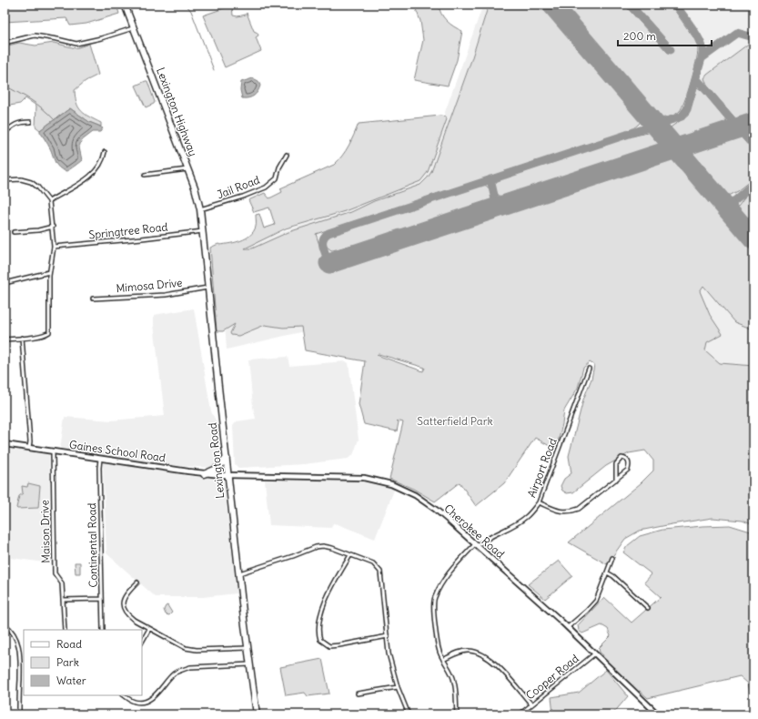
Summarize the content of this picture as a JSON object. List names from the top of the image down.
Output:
{
  "streets": {
    "highway": ["Lexington Highway", "Lexington Road"],
    "main road": ["Gaines School Road", "Cherokee Road"],
    "street": [
      "Jail Road",
      "Springtree Road",
      "Mimosa Drive",
      "Airport Road",
      "Maison Drive",
      "Continental Road",
      "Cooper Road"
    ]
  },
  "crossings": [
    ["Lexington Highway", "Jail Road"],
    ["Lexington Highway", "Lexington Road"],
    ["Jail Road", "Lexington Road"],
    ["Springtree Road", "Lexington Road"],
    ["Mimosa Drive", "Lexington Road"],
    ["Gaines School Road", "Lexington Road"],
    ["Gaines School Road", "Maison Drive"],
    ["Gaines School Road", "Cherokee Road"],
    ["Gaines School Road", "Continental Road"],
    ["Lexington Road", "Cherokee Road"],
    ["Airport Road", "Cherokee Road"],
    ["Cherokee Road", "Cooper Road"]
  ],
  "parks": ["Satterfield Park"],
  "legend": ["Road", "Park", "Water"],
  "scale_bar": "200 m"
}
